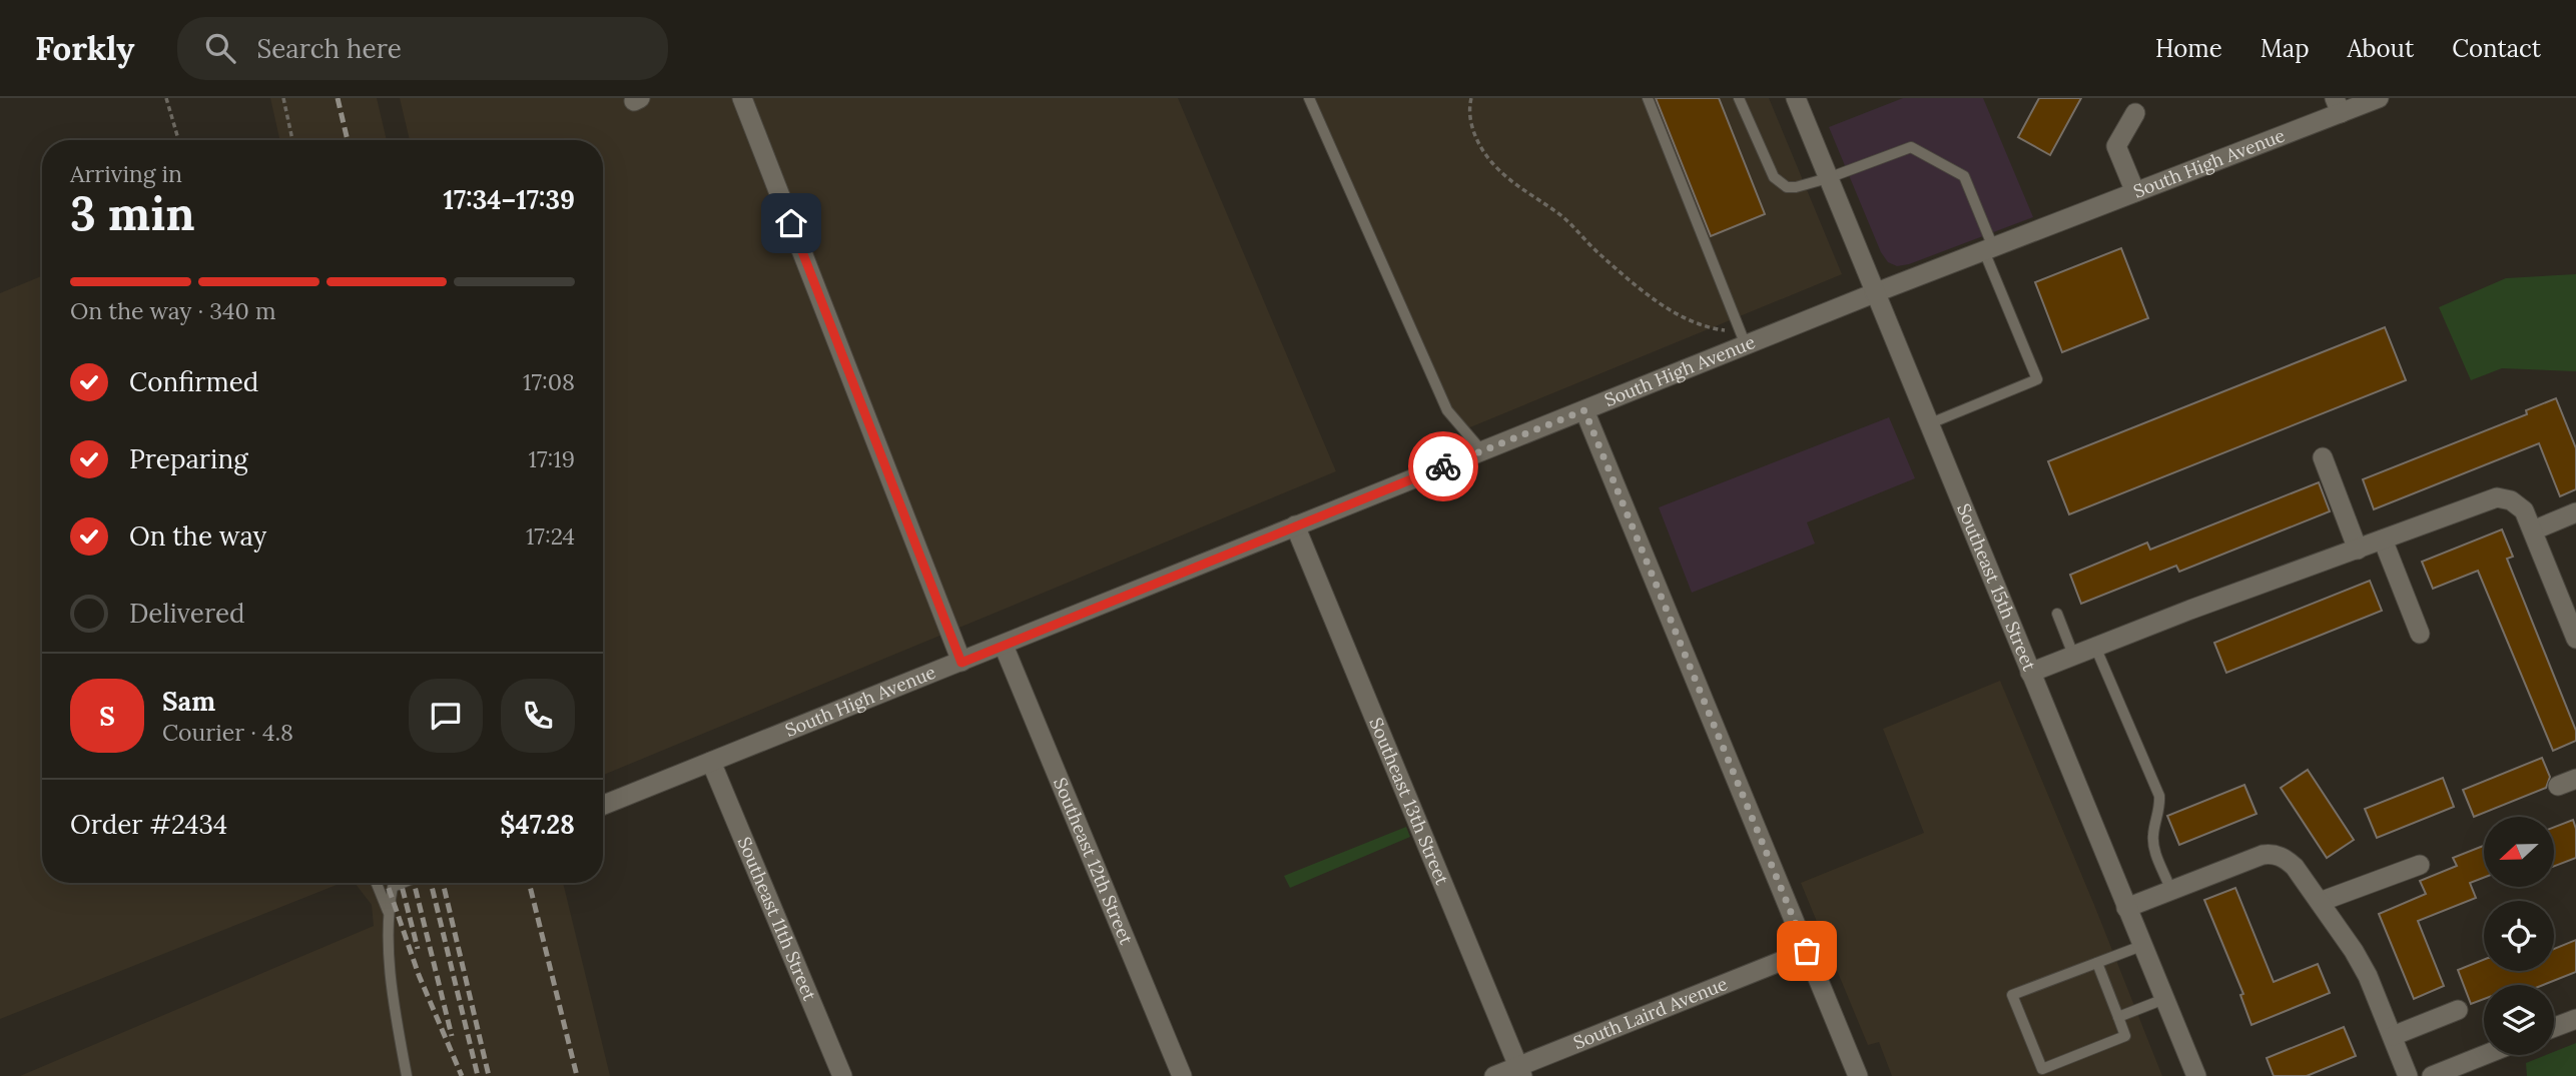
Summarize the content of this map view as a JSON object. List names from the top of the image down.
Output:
{
  "streets": {
    "street": [
      "South High Avenue",
      "Southeast 15th Street",
      "Southeast 13th Street",
      "Southeast 12th Street",
      "Southeast 11th Street",
      "South Laird Avenue"
    ]
  },
  "crossings": [
    ["South High Avenue", "Southeast 15th Street"],
    ["South High Avenue", "Southeast 13th Street"],
    ["South High Avenue", "Southeast 12th Street"],
    ["South High Avenue", "Southeast 11th Street"],
    ["Southeast 13th Street", "South Laird Avenue"]
  ],
  "north": "left",
  "page": {
    "header": "Forkly",
    "search": "Search here",
    "nav": [
      "Home",
      "Map",
      "About",
      "Contact"
    ],
    "heading": ["3 min", "Arriving in", "17:34–17:39"],
    "panel": [
      "Sam",
      "Courier · 4.8",
      "Order #2434",
      "$47.28"
    ],
    "bar": "On the way · 340 m",
    "list": [
      ["Confirmed", "17:08"],
      ["Preparing", "17:19"],
      ["On the way", "17:24"],
      "Delivered"
    ],
    "round": "S"
  }
}
